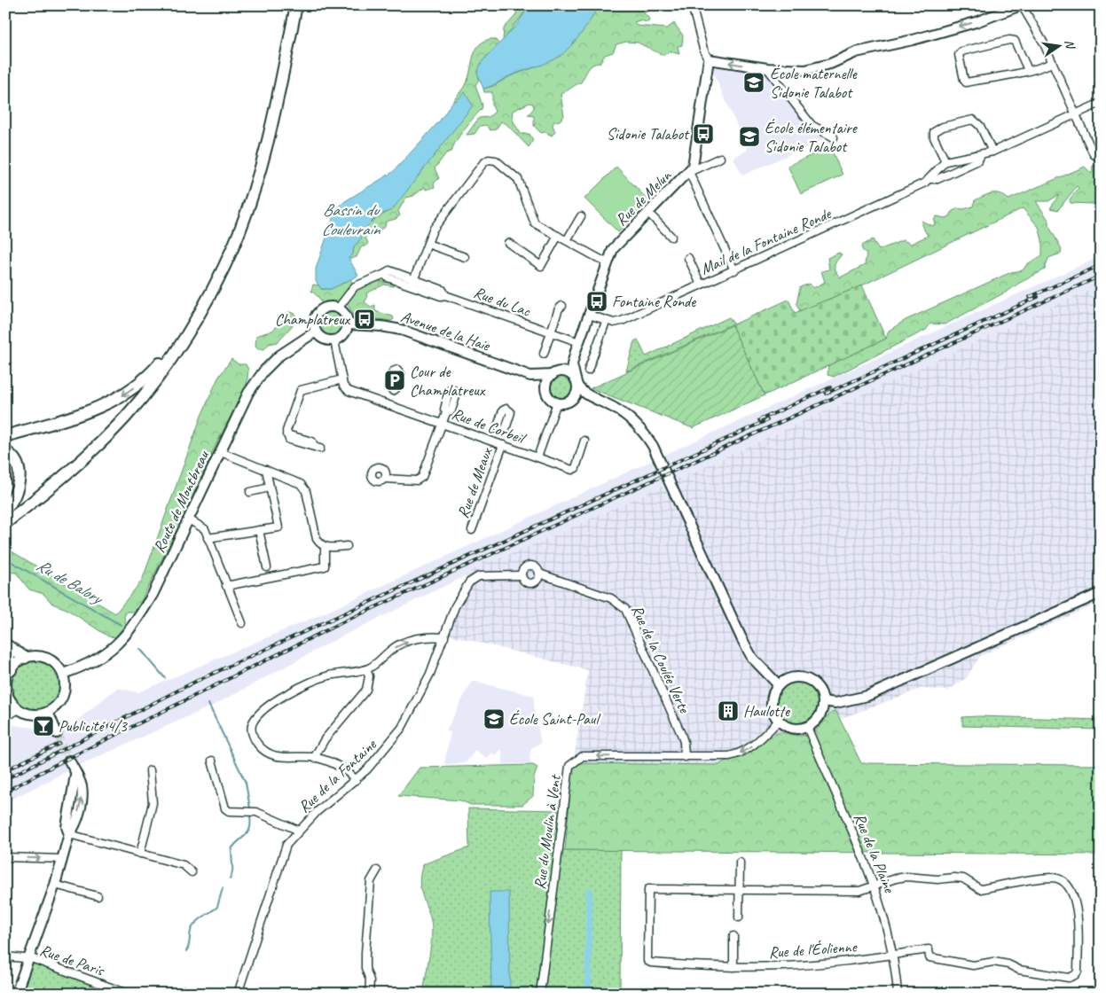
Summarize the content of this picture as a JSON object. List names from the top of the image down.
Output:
{
  "streets": {
    "street": [
      "Rue de Melun",
      "Mail de la Fontaine Ronde",
      "Rue du Lac",
      "Avenue de la Haie",
      "Rue de Corbeil",
      "Rue de Meaux",
      "Route de Montbreau",
      "Rue de la Coulée Verte",
      "Rue de la Fontaine",
      "Rue du Moulin à Vent",
      "Rue de la Plaine",
      "Rue de l'Éolienne",
      "Rue de Paris"
    ]
  },
  "crossings": [
    ["Rue de Melun", "Mail de la Fontaine Ronde"],
    ["Rue de Melun", "Rue du Lac"],
    ["Rue de Melun", "Avenue de la Haie"],
    ["Rue de Melun", "Rue de Corbeil"],
    ["Rue du Lac", "Avenue de la Haie"],
    ["Rue du Lac", "Route de Montbreau"],
    ["Avenue de la Haie", "Rue de Corbeil"],
    ["Avenue de la Haie", "Route de Montbreau"],
    ["Rue de Corbeil", "Rue de Meaux"],
    ["Rue de la Coulée Verte", "Rue de la Fontaine"],
    ["Rue de la Coulée Verte", "Rue du Moulin à Vent"],
    ["Rue du Moulin à Vent", "Rue de la Plaine"],
    ["Rue de la Plaine", "Rue de l'Éolienne"]
  ],
  "water": ["Bassin du Coulevrain", "Ru de Balory"],
  "places": {
    "school or university": ["École maternelle Sidonie Talabot", "École élémentaire Sidonie Talabot", "École Saint-Paul"],
    "bus stop": ["Sidonie Talabot", "Fontaine Ronde", "Champlatreux"],
    "parking": ["Cour de Champlatreux"],
    "building": ["Haulotte"],
    "bar": ["Publicité 4/3"]
  },
  "north": "right"
}
